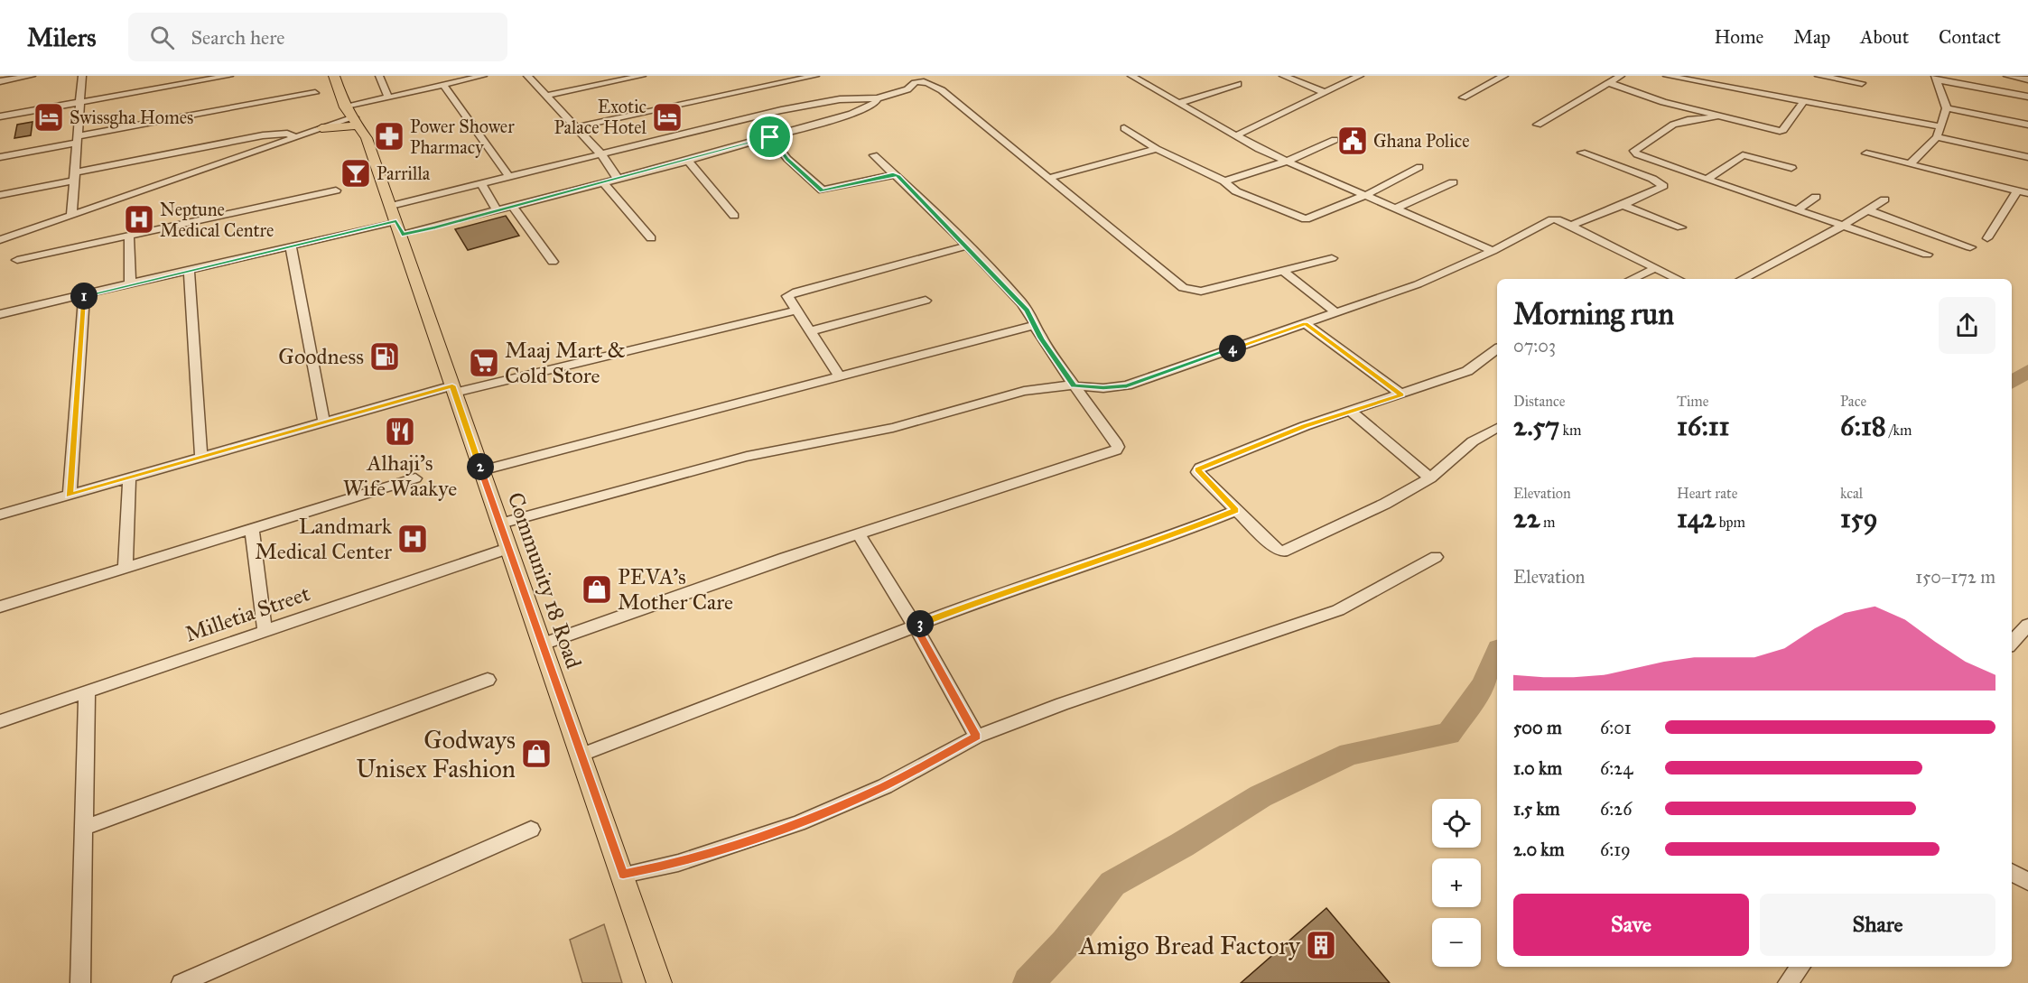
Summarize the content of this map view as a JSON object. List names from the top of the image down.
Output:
{
  "streets": {
    "main road": ["Community 18 Road"],
    "street": ["Milletia Street"]
  },
  "crossings": [
    ["Community 18 Road", "Milletia Street"]
  ],
  "places": {
    "hotel": ["Swissgha Homes", "Exotic Palace Hotel"],
    "pharmacy": ["Power Shower Pharmacy"],
    "public building": ["Ghana Police"],
    "bar": ["Parrilla"],
    "hospital": ["Neptune Medical Centre", "Landmark Medical Center"],
    "fuel station": ["Goodness"],
    "supermarket": ["Maaj Mart & Cold Store"],
    "restaurant": ["Alhaji’s Wife Waakye"],
    "shop": ["PEVA’s Mother Care", "Godways Unisex Fashion"],
    "building": ["Amigo Bread Factory"]
  },
  "page": {
    "header": "Milers",
    "search": "Search here",
    "nav": [
      "Home",
      "Map",
      "About",
      "Contact"
    ],
    "heading": ["Morning run", "07:03"],
    "pins": [
      "1",
      "4",
      "2",
      "3"
    ],
    "stats": [
      ["Distance", "2.57 km"],
      ["Time", "16:11"],
      ["Pace", "6:18 /km"],
      ["Elevation", "22 m"],
      ["Heart rate", "142 bpm"],
      ["kcal", "159"]
    ],
    "chart": ["Elevation", "150–172 m"],
    "list": [
      {
        "name": "500 m",
        "note": "6:01"
      },
      {
        "name": "1.0 km",
        "note": "6:24"
      },
      {
        "name": "1.5 km",
        "note": "6:26"
      },
      {
        "name": "2.0 km",
        "note": "6:19"
      }
    ],
    "map_buttons": ["+", "−"],
    "buttons": ["Save", "Share"]
  }
}
